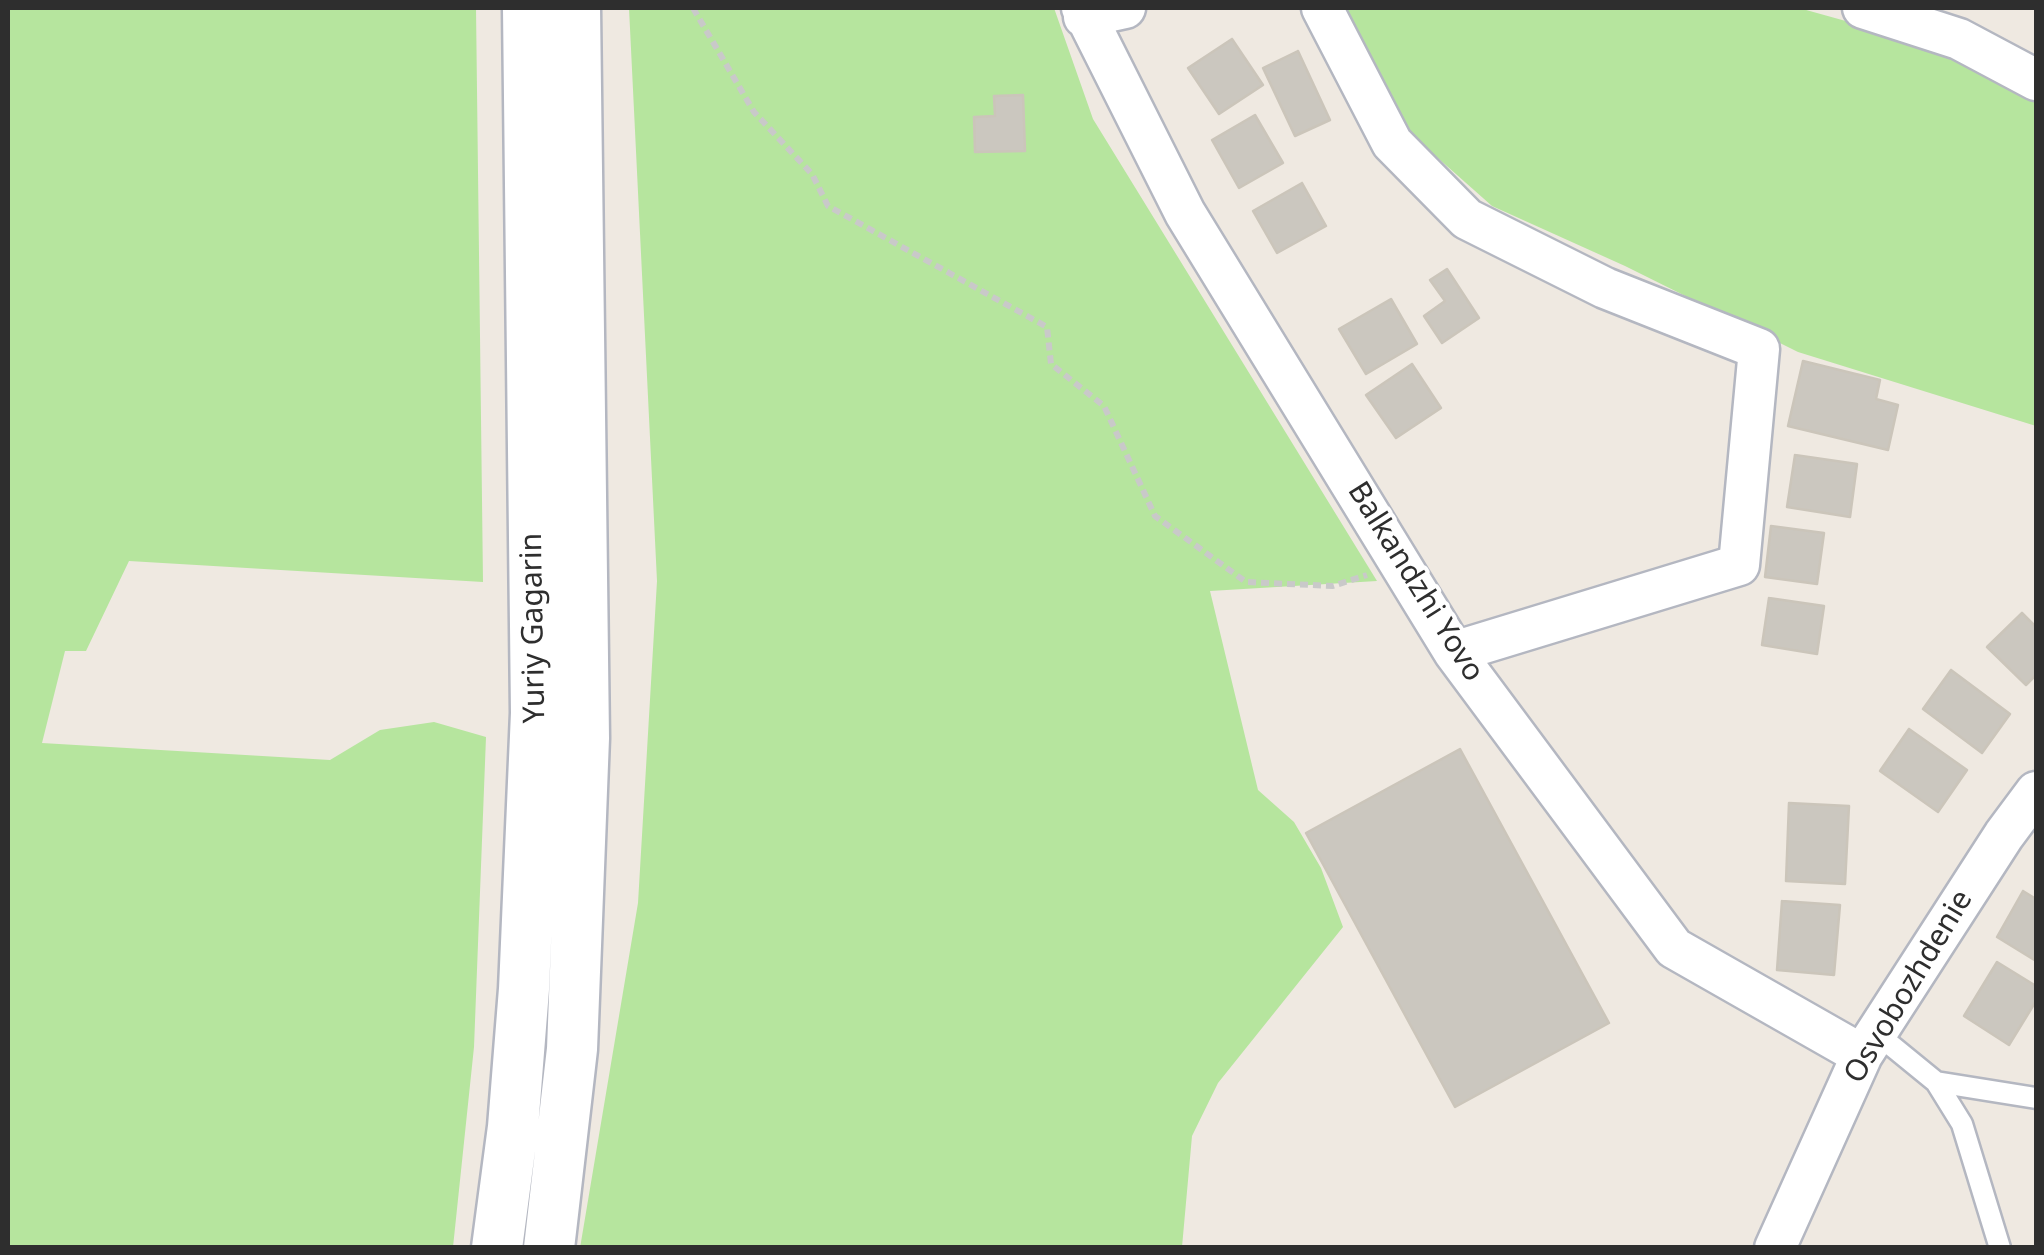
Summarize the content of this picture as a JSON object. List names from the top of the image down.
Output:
{
  "streets": {
    "street": ["Balkandzhi Yovo", "Yuriy Gagarin", "Osvobozhdenie"]
  },
  "crossings": [
    ["Balkandzhi Yovo", "Osvobozhdenie"]
  ]
}
